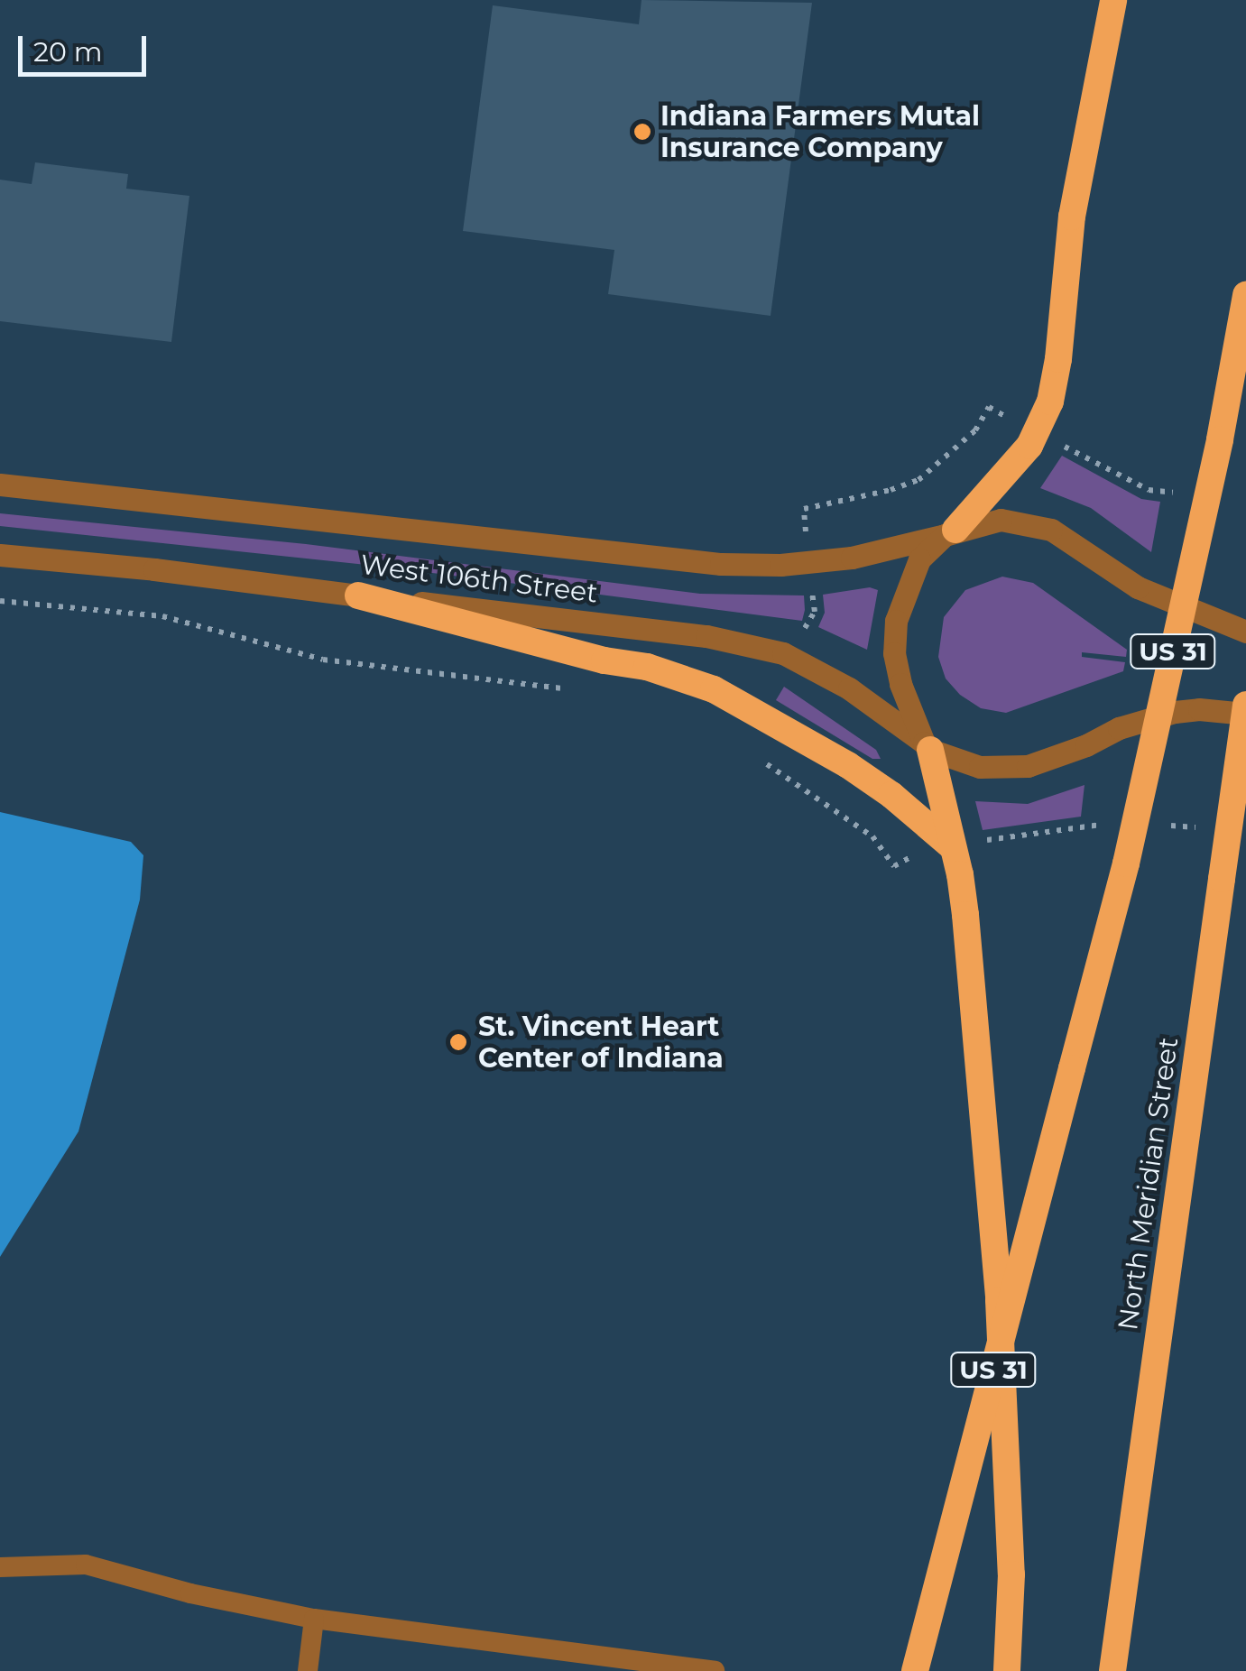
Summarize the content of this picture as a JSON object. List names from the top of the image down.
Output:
{
  "streets": {
    "highway": ["US 31", "North Meridian Street"],
    "street": ["West 106th Street"]
  },
  "places": ["Indiana Farmers Mutal Insurance Company", "St. Vincent Heart Center of Indiana"],
  "scale_bar": "20 m"
}
